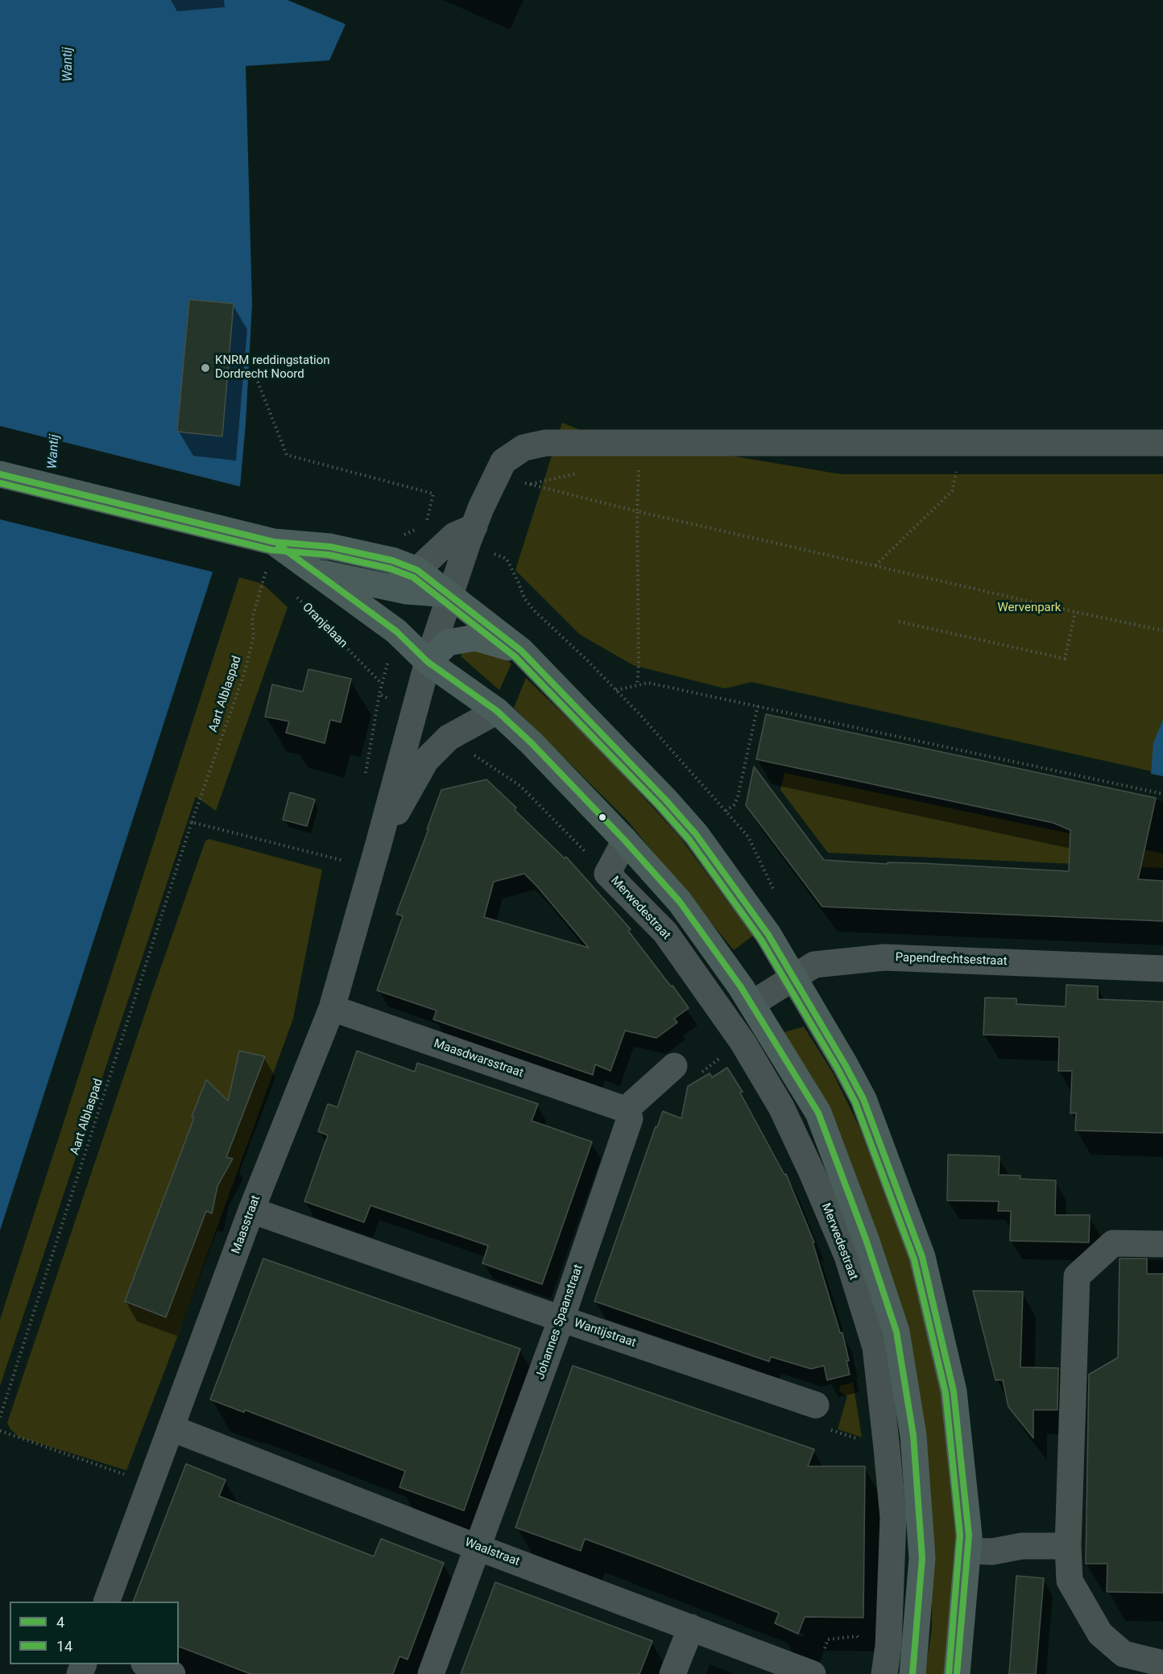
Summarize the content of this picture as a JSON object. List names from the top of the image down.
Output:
{
  "streets": {
    "main road": ["Merwedestraat"],
    "street": [
      "Papendrechtsestraat",
      "Maasdwarsstraat",
      "Maasstraat",
      "Johannes Spaanstraat",
      "Wantijstraat",
      "Waalstraat"
    ],
    "path": ["Oranjelaan", "Aart Alblaspad"]
  },
  "crossings": [
    ["Merwedestraat", "Papendrechtsestraat"],
    ["Merwedestraat", "Maasstraat"],
    ["Maasdwarsstraat", "Maasstraat"],
    ["Maasdwarsstraat", "Johannes Spaanstraat"],
    ["Maasstraat", "Wantijstraat"],
    ["Maasstraat", "Waalstraat"],
    ["Johannes Spaanstraat", "Wantijstraat"],
    ["Johannes Spaanstraat", "Waalstraat"]
  ],
  "water": ["Wantij"],
  "parks": ["Wervenpark"],
  "places": ["KNRM reddingstation Dordrecht Noord"],
  "lines": ["transit line 4", "transit line 14"],
  "legend": ["4", "14"]
}
